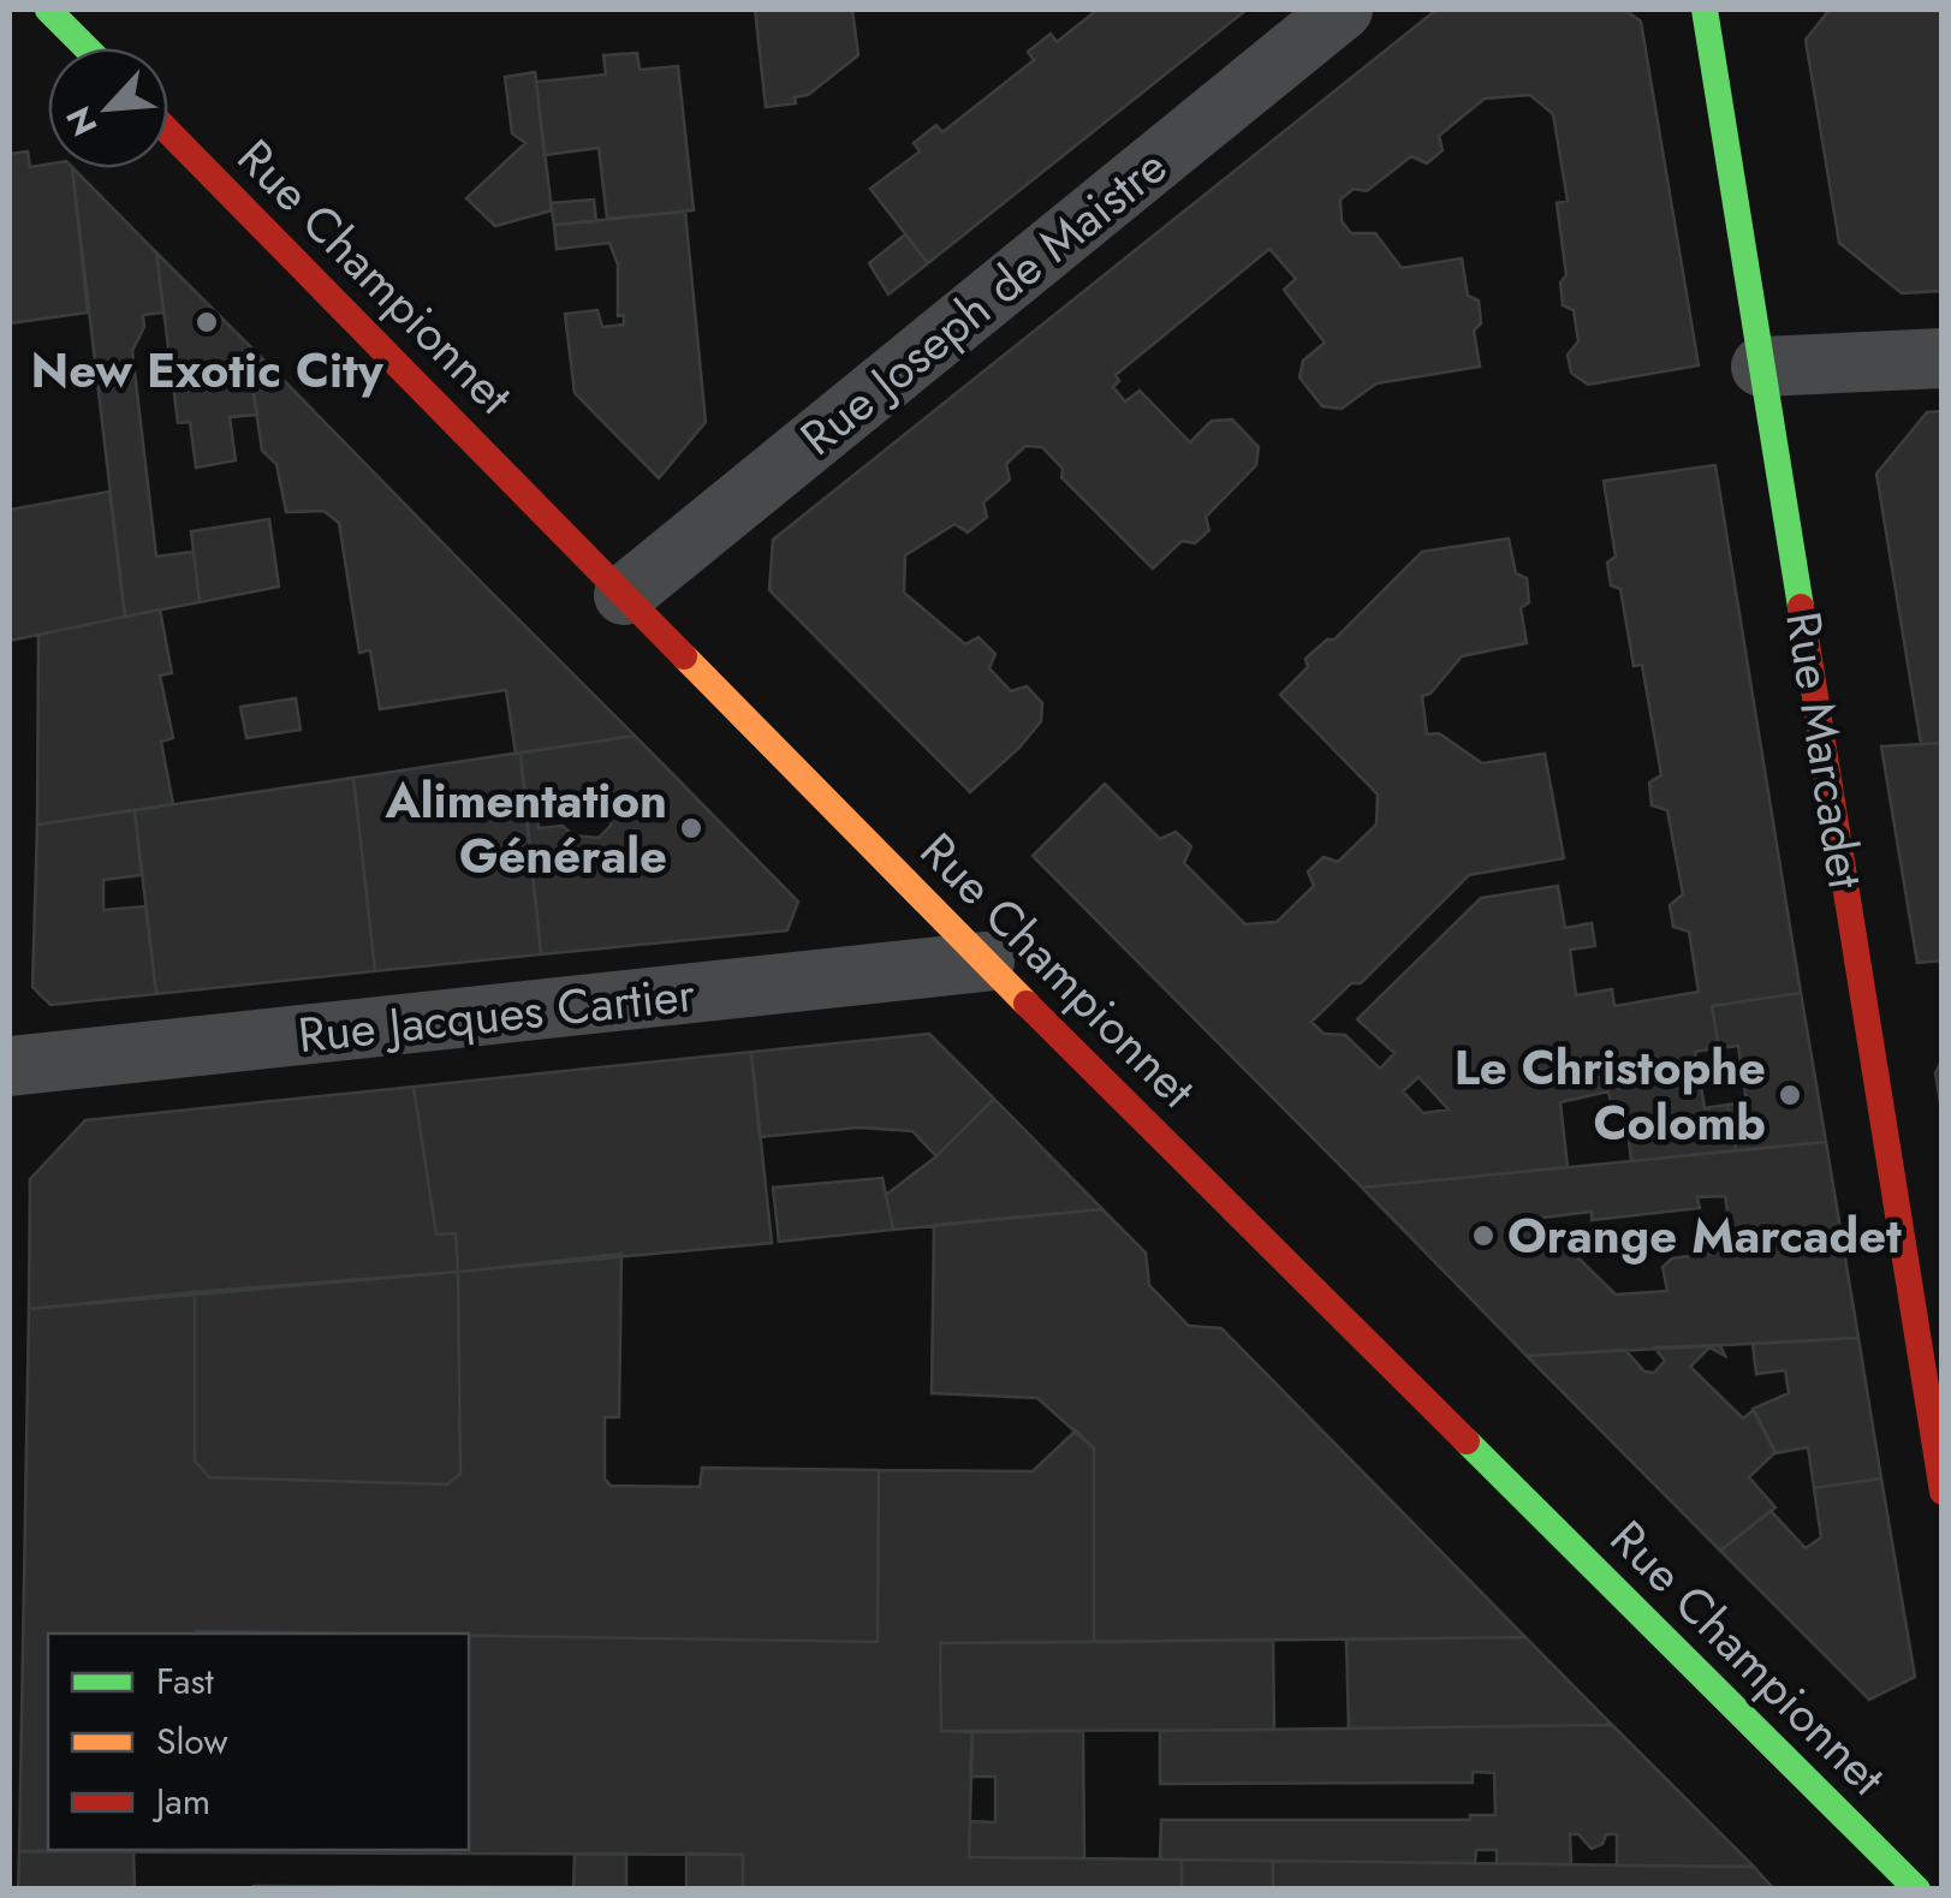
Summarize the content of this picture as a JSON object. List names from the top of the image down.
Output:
{
  "streets": {
    "main road": ["Rue Championnet", "Rue Marcadet"],
    "street": ["Rue Joseph de Maistre", "Rue Jacques Cartier"]
  },
  "crossings": [
    ["Rue Championnet", "Rue Joseph de Maistre"],
    ["Rue Championnet", "Rue Jacques Cartier"]
  ],
  "places": [
    "New Exotic City",
    "Alimentation Générale",
    "Le Christophe Colomb",
    "Orange Marcadet"
  ],
  "legend": ["Fast", "Slow", "Jam"],
  "north": "bottom left"
}
